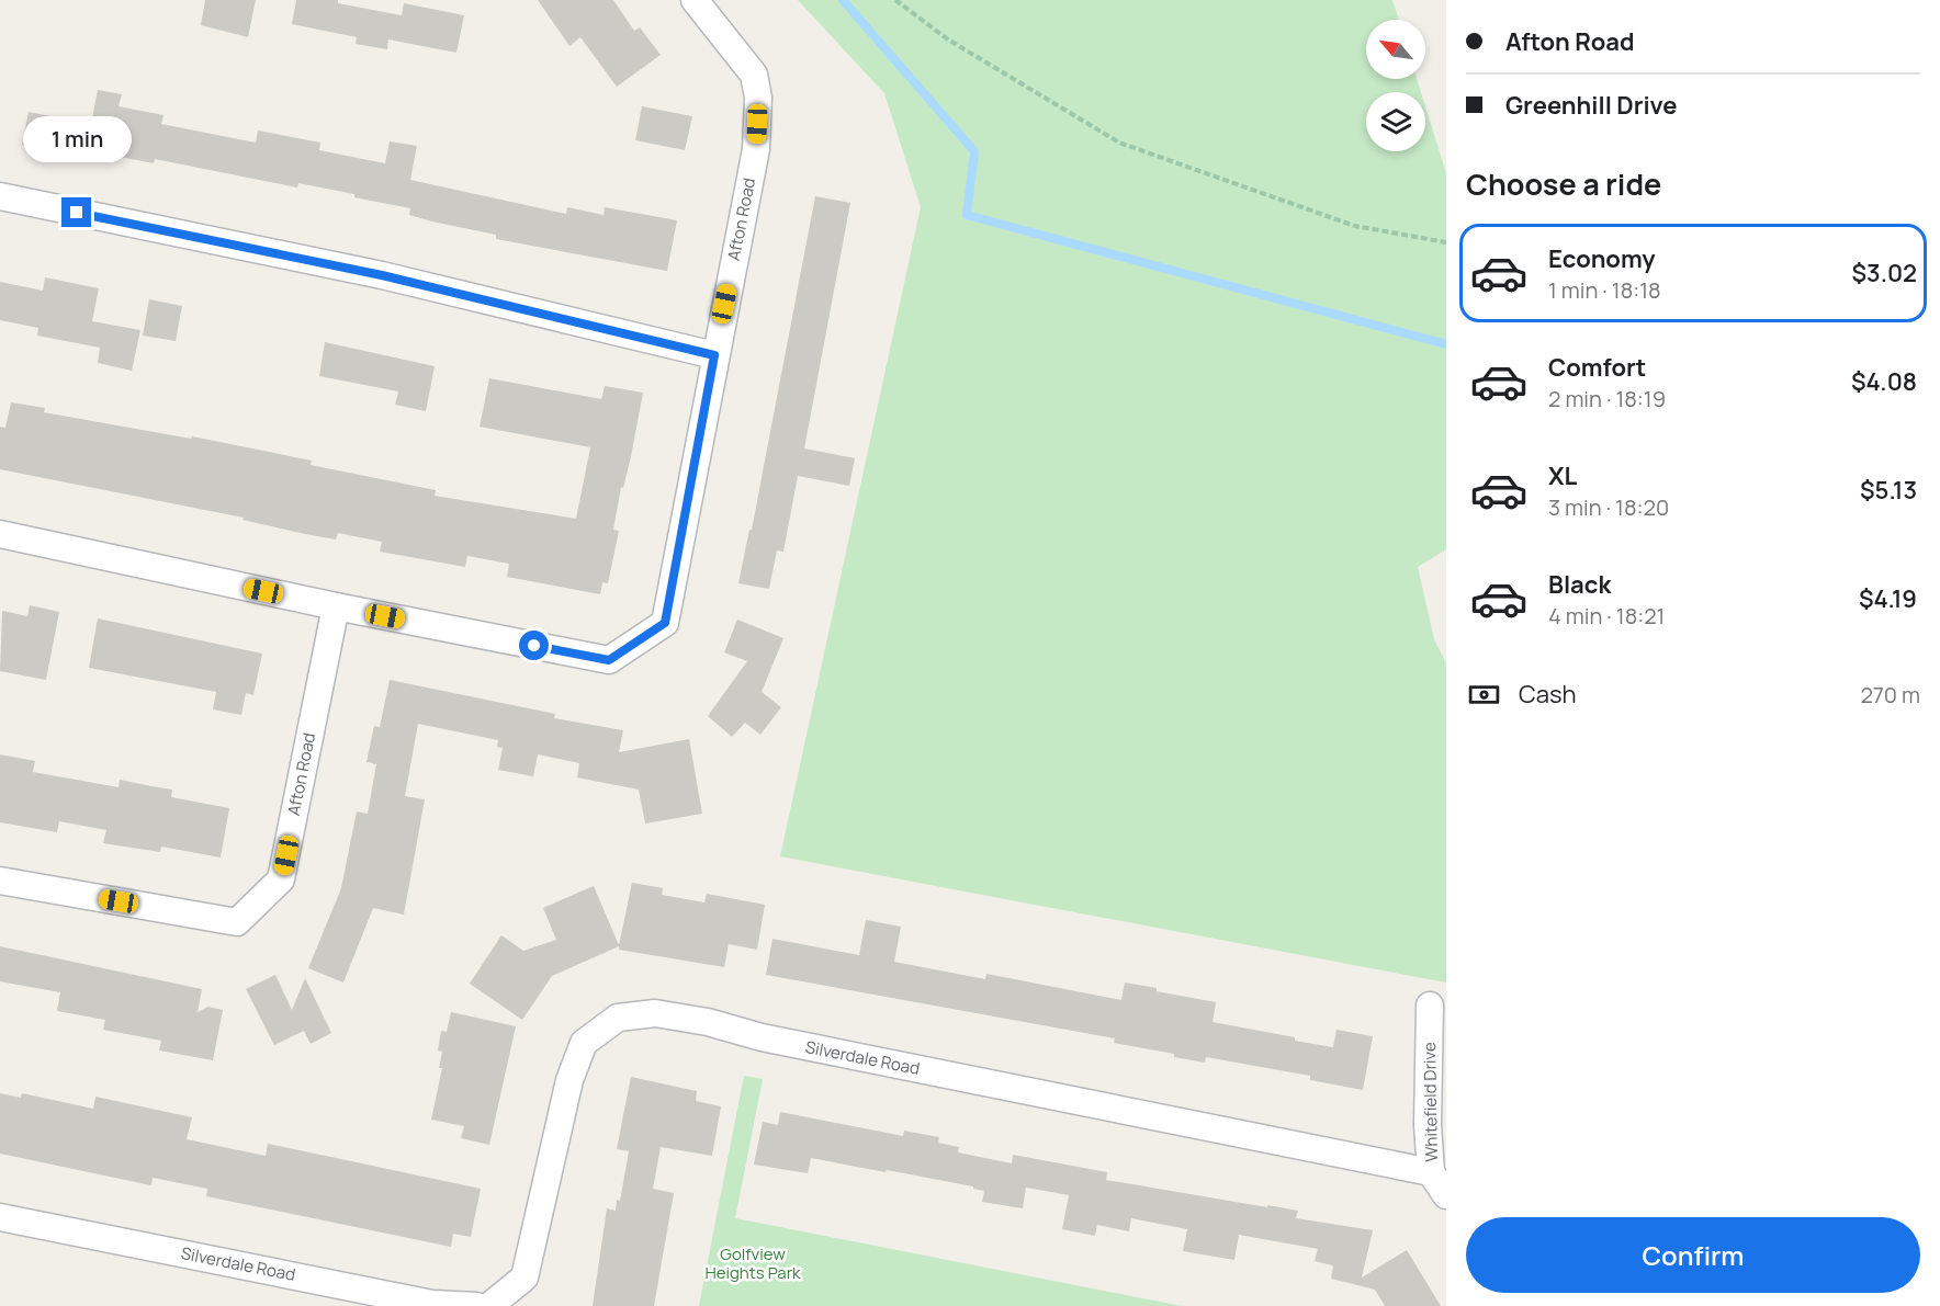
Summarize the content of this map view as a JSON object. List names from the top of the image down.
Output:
{
  "streets": {
    "street": ["Afton Road", "Silverdale Road", "Whitefield Drive"]
  },
  "crossings": [
    ["Silverdale Road", "Whitefield Drive"]
  ],
  "parks": ["Golfview Heights Park"],
  "north": "top left",
  "page": {
    "banner": ["Afton Road", "Greenhill Drive"],
    "bubble": "1 min",
    "heading": "Choose a ride",
    "list": [
      {
        "name": "Economy",
        "note": "1 min · 18:18",
        "value": "$3.02"
      },
      {
        "name": "Comfort",
        "note": "2 min · 18:19",
        "value": "$4.08"
      },
      {
        "name": "XL",
        "note": "3 min · 18:20",
        "value": "$5.13"
      },
      {
        "name": "Black",
        "note": "4 min · 18:21",
        "value": "$4.19"
      }
    ],
    "pay": ["Cash", "270 m"],
    "buttons": "Confirm"
  }
}
